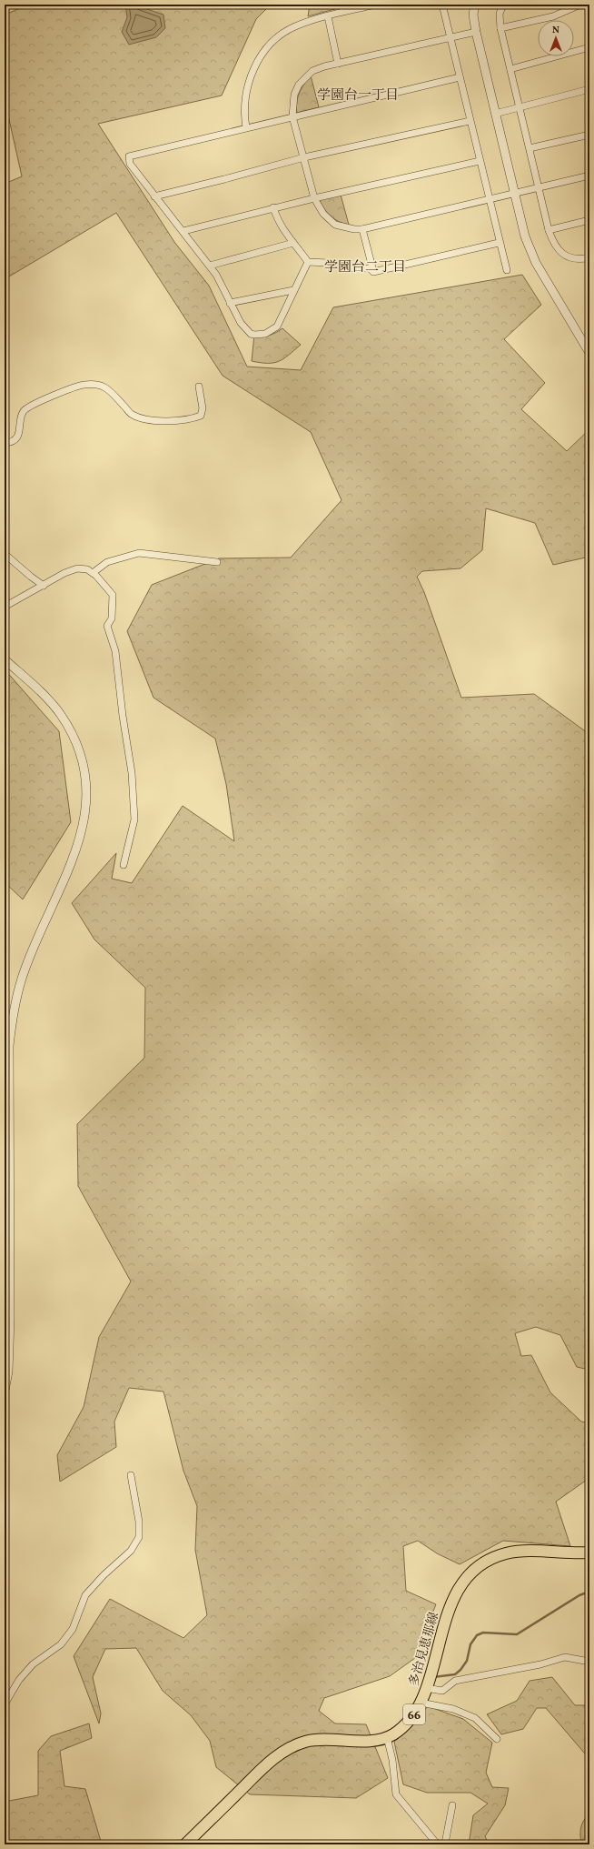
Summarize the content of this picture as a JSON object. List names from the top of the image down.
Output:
{
  "streets": {
    "main road": ["多治見恵那線", "66"]
  },
  "districts": ["学園台一丁目", "学園台二丁目"],
  "north": "top"
}
